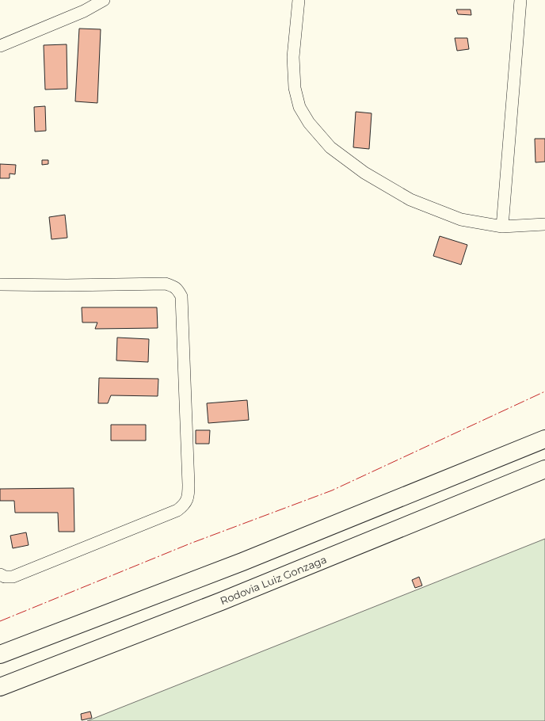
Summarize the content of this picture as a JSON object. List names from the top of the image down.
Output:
{
  "streets": {
    "highway": ["Rodovia Luiz Gonzaga"]
  }
}
